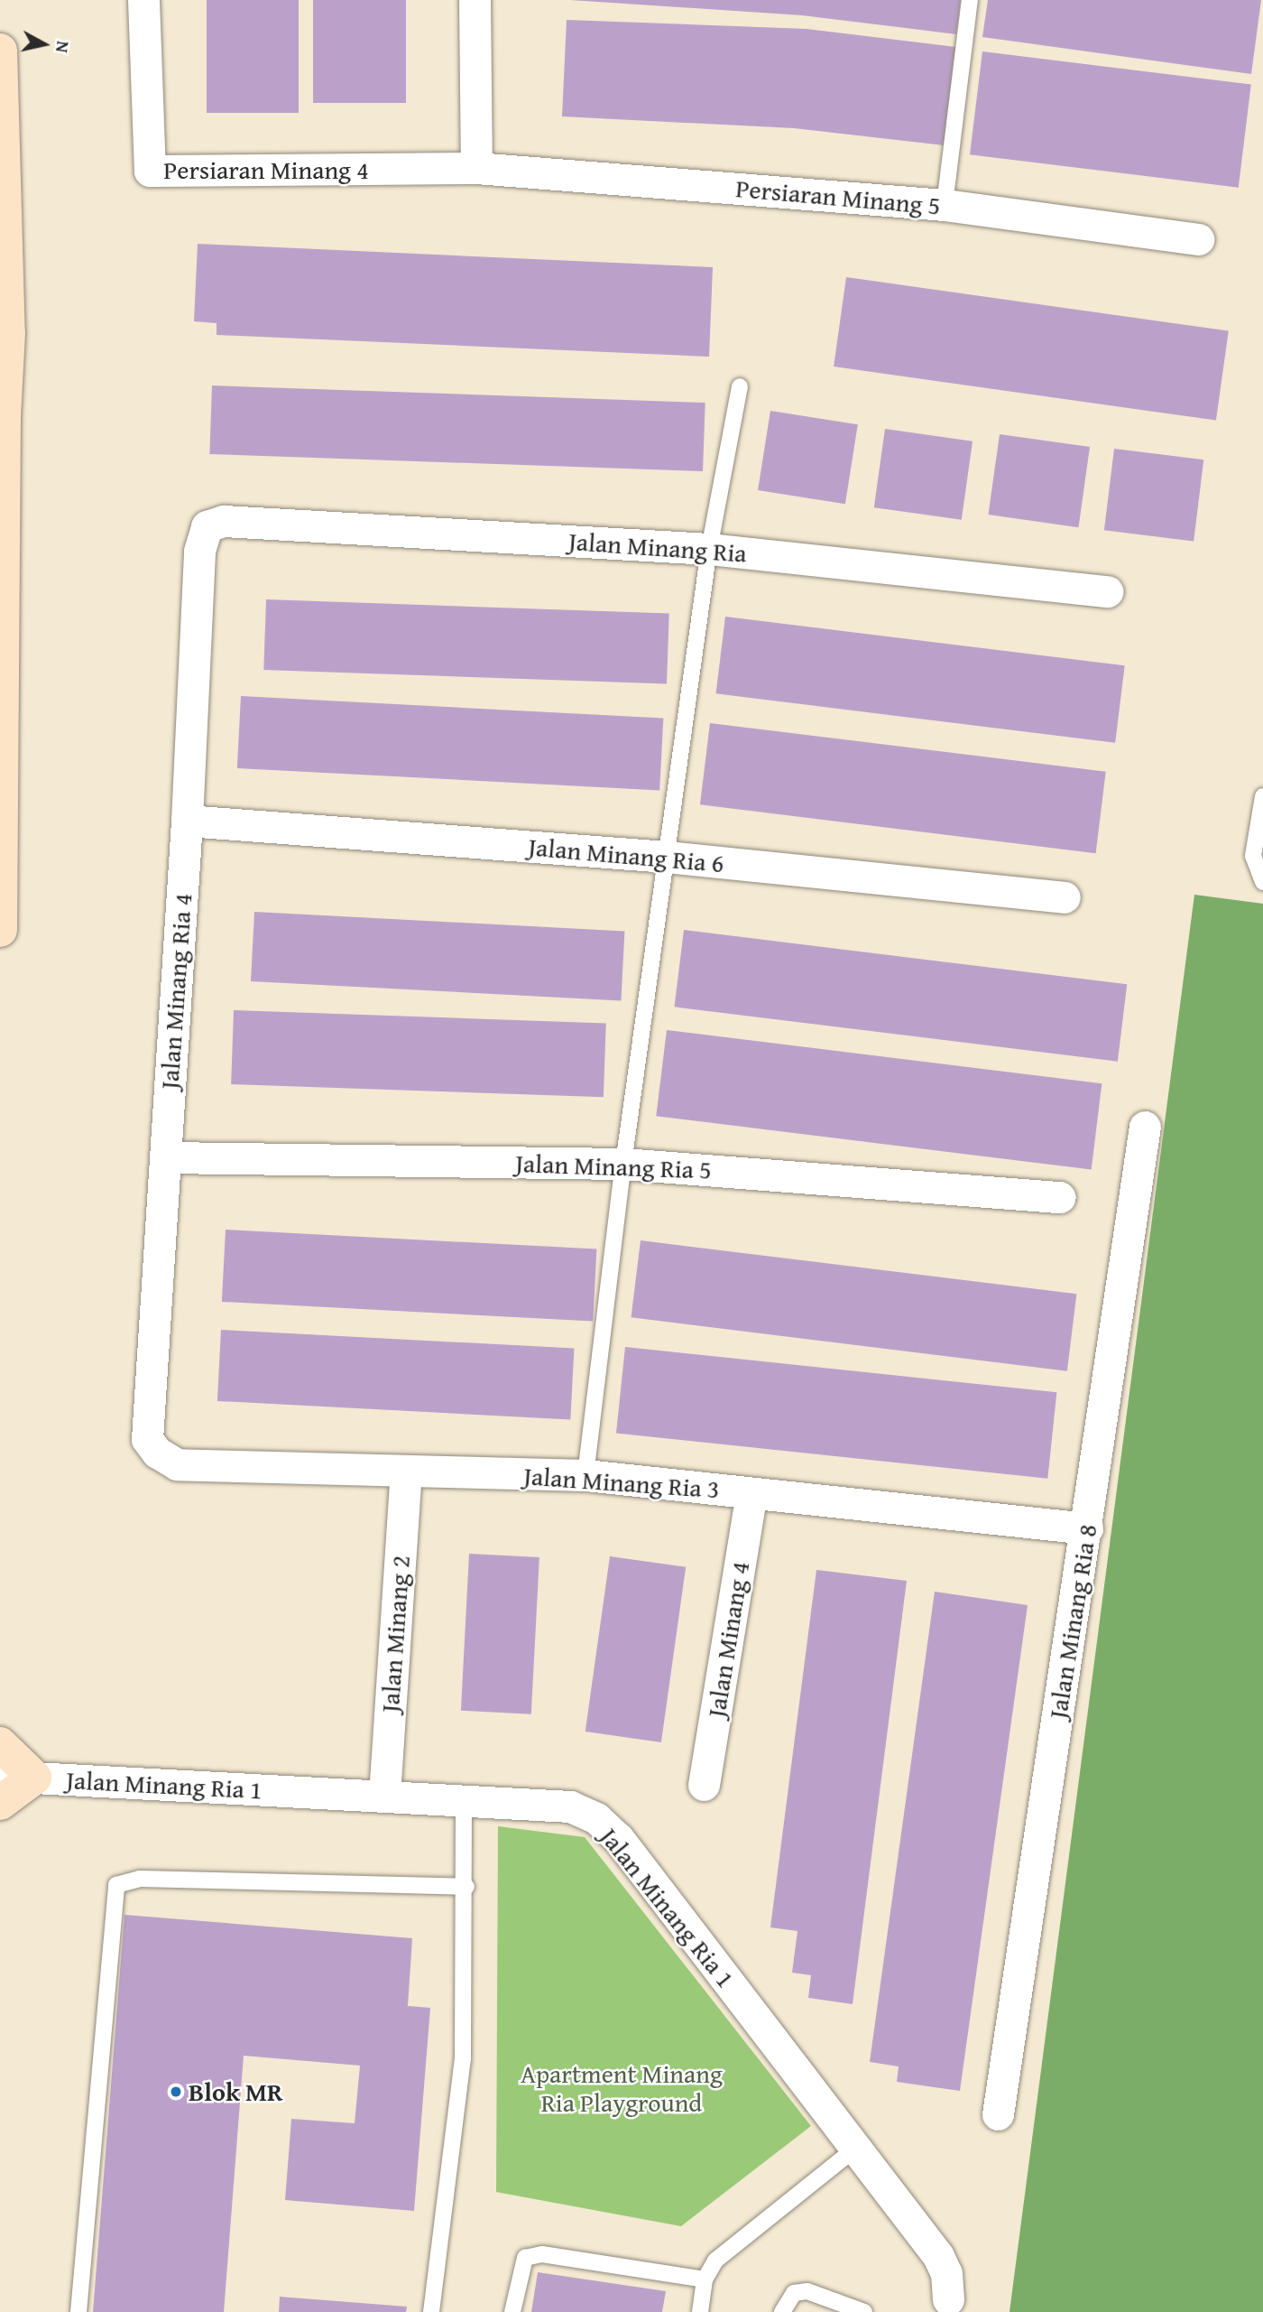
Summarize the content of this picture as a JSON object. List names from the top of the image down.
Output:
{
  "streets": {
    "street": [
      "Persiaran Minang 4",
      "Persiaran Minang 5",
      "Jalan Minang Ria",
      "Jalan Minang Ria 6",
      "Jalan Minang Ria 4",
      "Jalan Minang Ria 5",
      "Jalan Minang Ria 3",
      "Jalan Minang Ria 8",
      "Jalan Minang 2",
      "Jalan Minang 4",
      "Jalan Minang Ria 1"
    ]
  },
  "crossings": [
    ["Persiaran Minang 4", "Persiaran Minang 5"],
    ["Jalan Minang Ria", "Jalan Minang Ria 4"],
    ["Jalan Minang Ria 6", "Jalan Minang Ria 4"],
    ["Jalan Minang Ria 4", "Jalan Minang Ria 5"],
    ["Jalan Minang Ria 4", "Jalan Minang Ria 3"],
    ["Jalan Minang Ria 3", "Jalan Minang Ria 8"],
    ["Jalan Minang Ria 3", "Jalan Minang 2"],
    ["Jalan Minang Ria 3", "Jalan Minang 4"],
    ["Jalan Minang 2", "Jalan Minang Ria 1"]
  ],
  "parks": ["Apartment Minang Ria Playground"],
  "places": ["Blok MR"],
  "north": "right"
}
